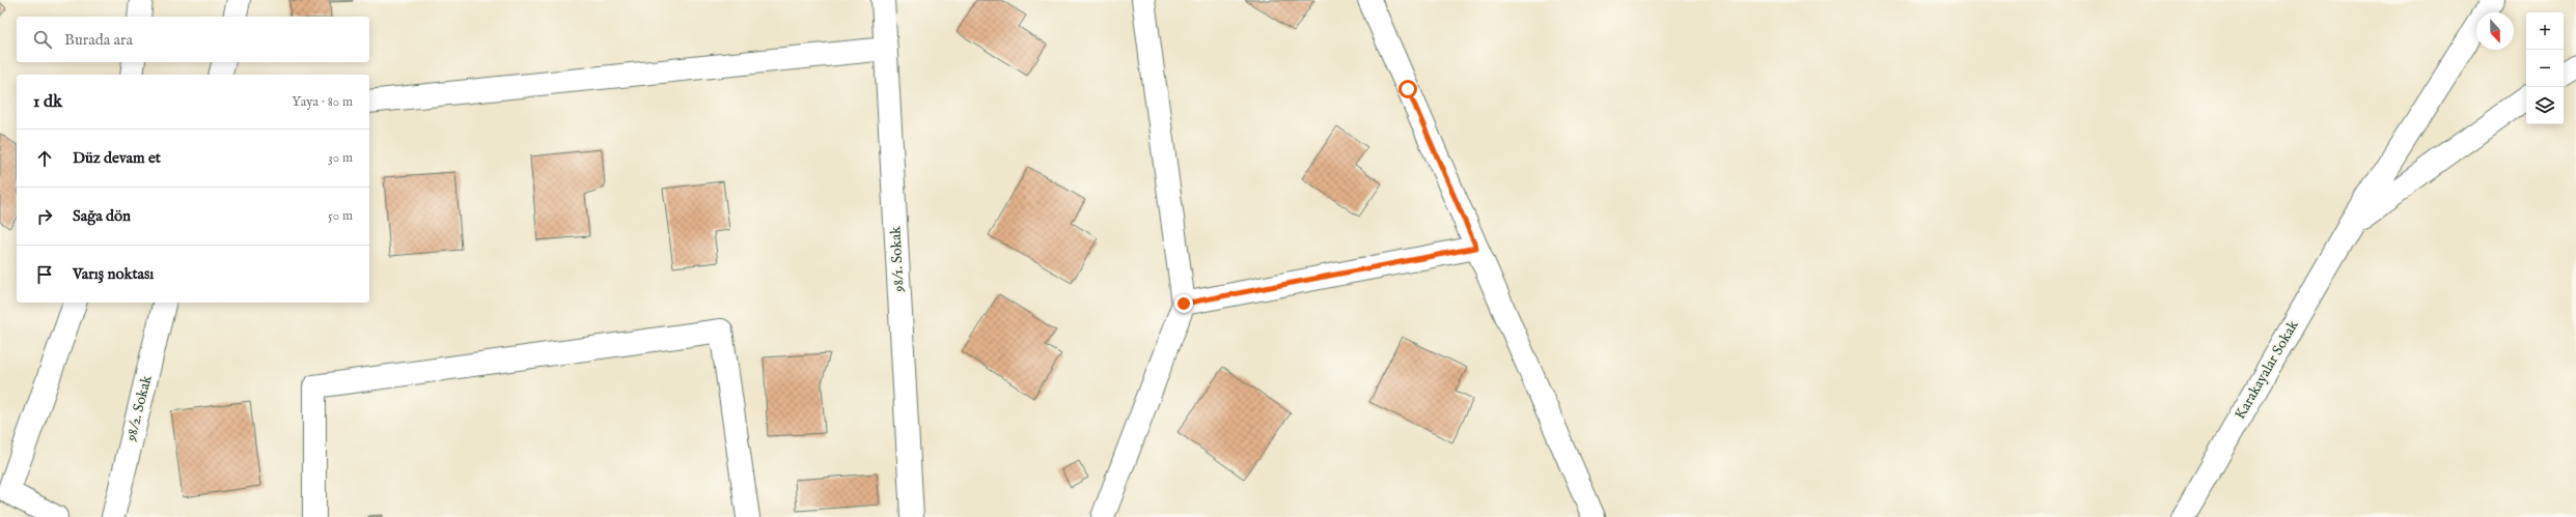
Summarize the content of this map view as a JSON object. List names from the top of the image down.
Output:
{
  "streets": {
    "street": ["98/1. Sokak", "Karakayalar Sokak", "98/2. Sokak"]
  },
  "north": "bottom",
  "page": {
    "map_buttons": ["+", "−"],
    "search": "Burada ara",
    "heading": ["1 dk", "Yaya · 80 m"],
    "list": [
      ["Düz devam et", "30 m"],
      ["Sağa dön", "50 m"],
      "Varış noktası"
    ]
  }
}
